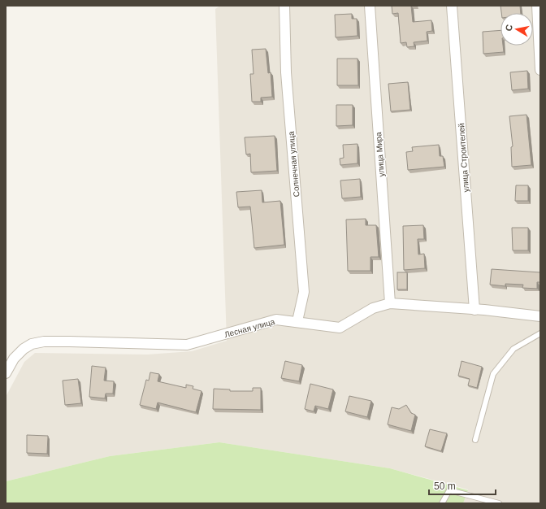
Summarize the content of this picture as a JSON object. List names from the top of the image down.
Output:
{
  "streets": {
    "street": [
      "улица Мира",
      "улица Строителей",
      "Солнечная улица",
      "Лесная улица"
    ]
  },
  "crossings": [
    ["улица Мира", "Лесная улица"],
    ["улица Строителей", "Лесная улица"],
    ["Солнечная улица", "Лесная улица"]
  ],
  "scale_bar": "50 m",
  "north": "left"
}
